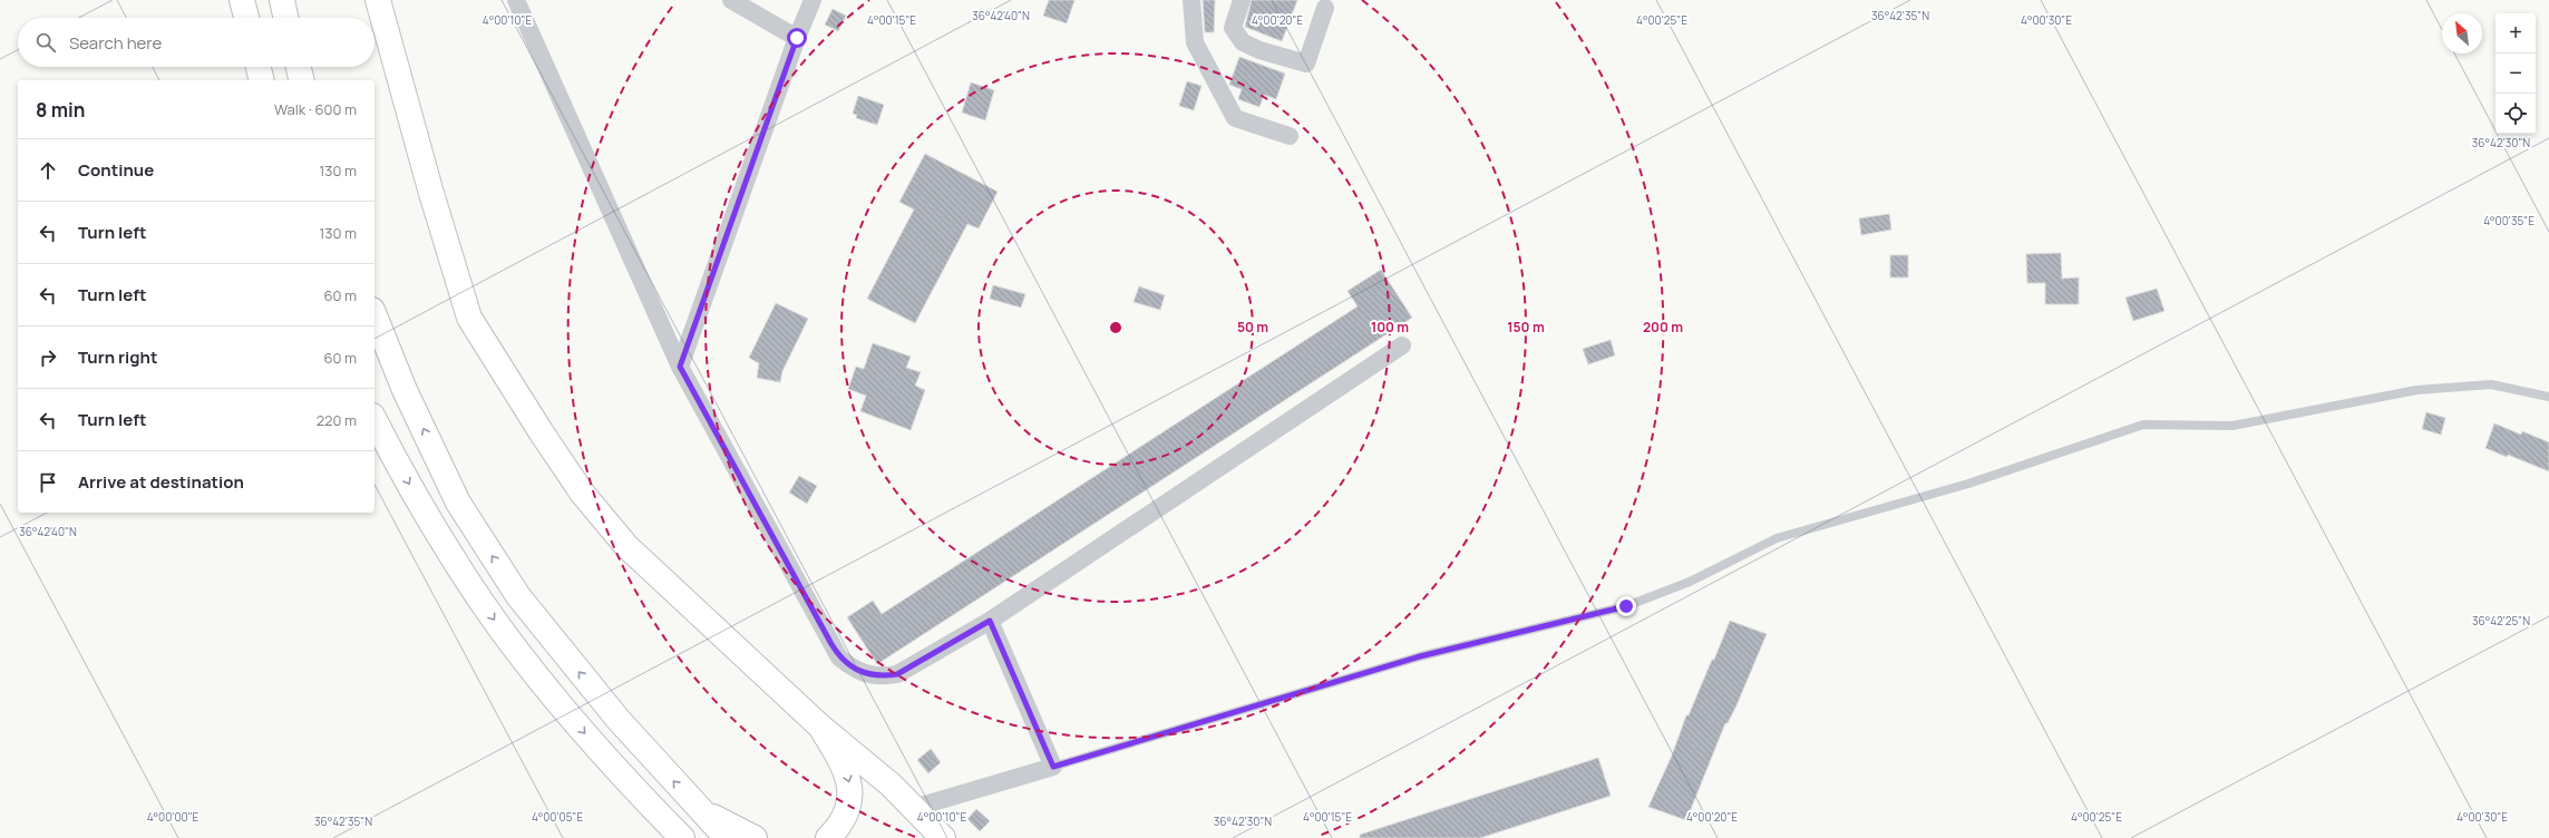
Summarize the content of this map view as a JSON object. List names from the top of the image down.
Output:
{
  "north": "top left",
  "page": {
    "map_buttons": ["+", "−"],
    "search": "Search here",
    "heading": ["8 min", "Walk · 600 m"],
    "list": [
      ["Continue", "130 m"],
      ["Turn left", "130 m"],
      ["Turn left", "60 m"],
      ["Turn right", "60 m"],
      ["Turn left", "220 m"],
      "Arrive at destination"
    ]
  },
  "coordinates": [
    "36°42'40\"N",
    "36°42'35\"N",
    "4°00'10\"E",
    "4°00'15\"E",
    "4°00'25\"E",
    "4°00'20\"E",
    "4°00'30\"E",
    "36°42'30\"N",
    "4°00'35\"E",
    "36°42'25\"N",
    "4°00'00\"E",
    "4°00'05\"E"
  ],
  "rings": [
    "50 m",
    "100 m",
    "150 m",
    "200 m"
  ]
}
